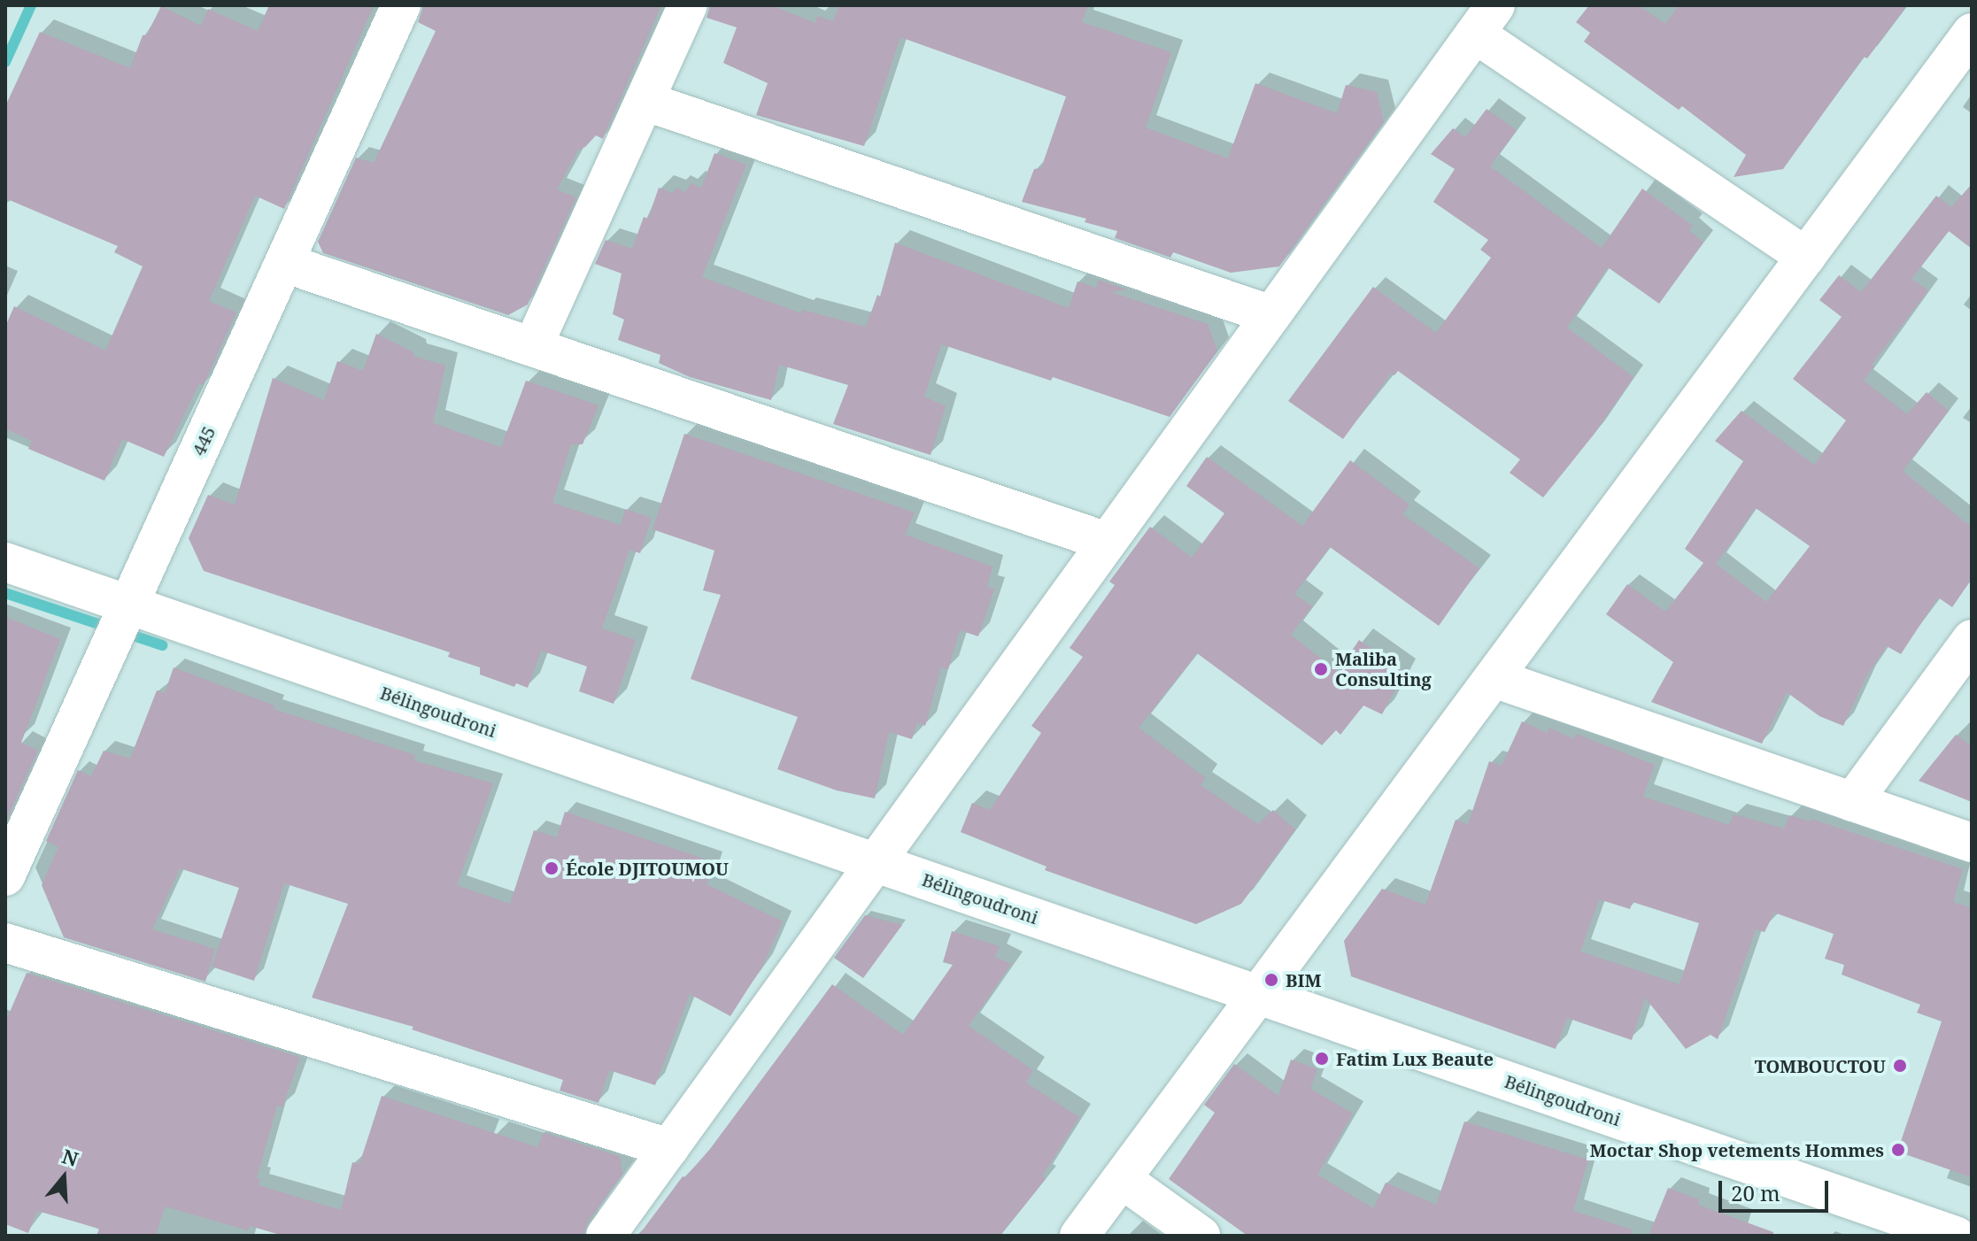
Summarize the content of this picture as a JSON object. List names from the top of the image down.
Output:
{
  "streets": {
    "street": ["445", "Bélingoudroni"]
  },
  "crossings": [
    ["445", "Bélingoudroni"]
  ],
  "places": [
    "Maliba Consulting",
    "École DJITOUMOU",
    "BIM",
    "Fatim Lux Beaute",
    "TOMBOUCTOU",
    "Moctar Shop vetements Hommes"
  ],
  "scale_bar": "20 m",
  "north": "top"
}
